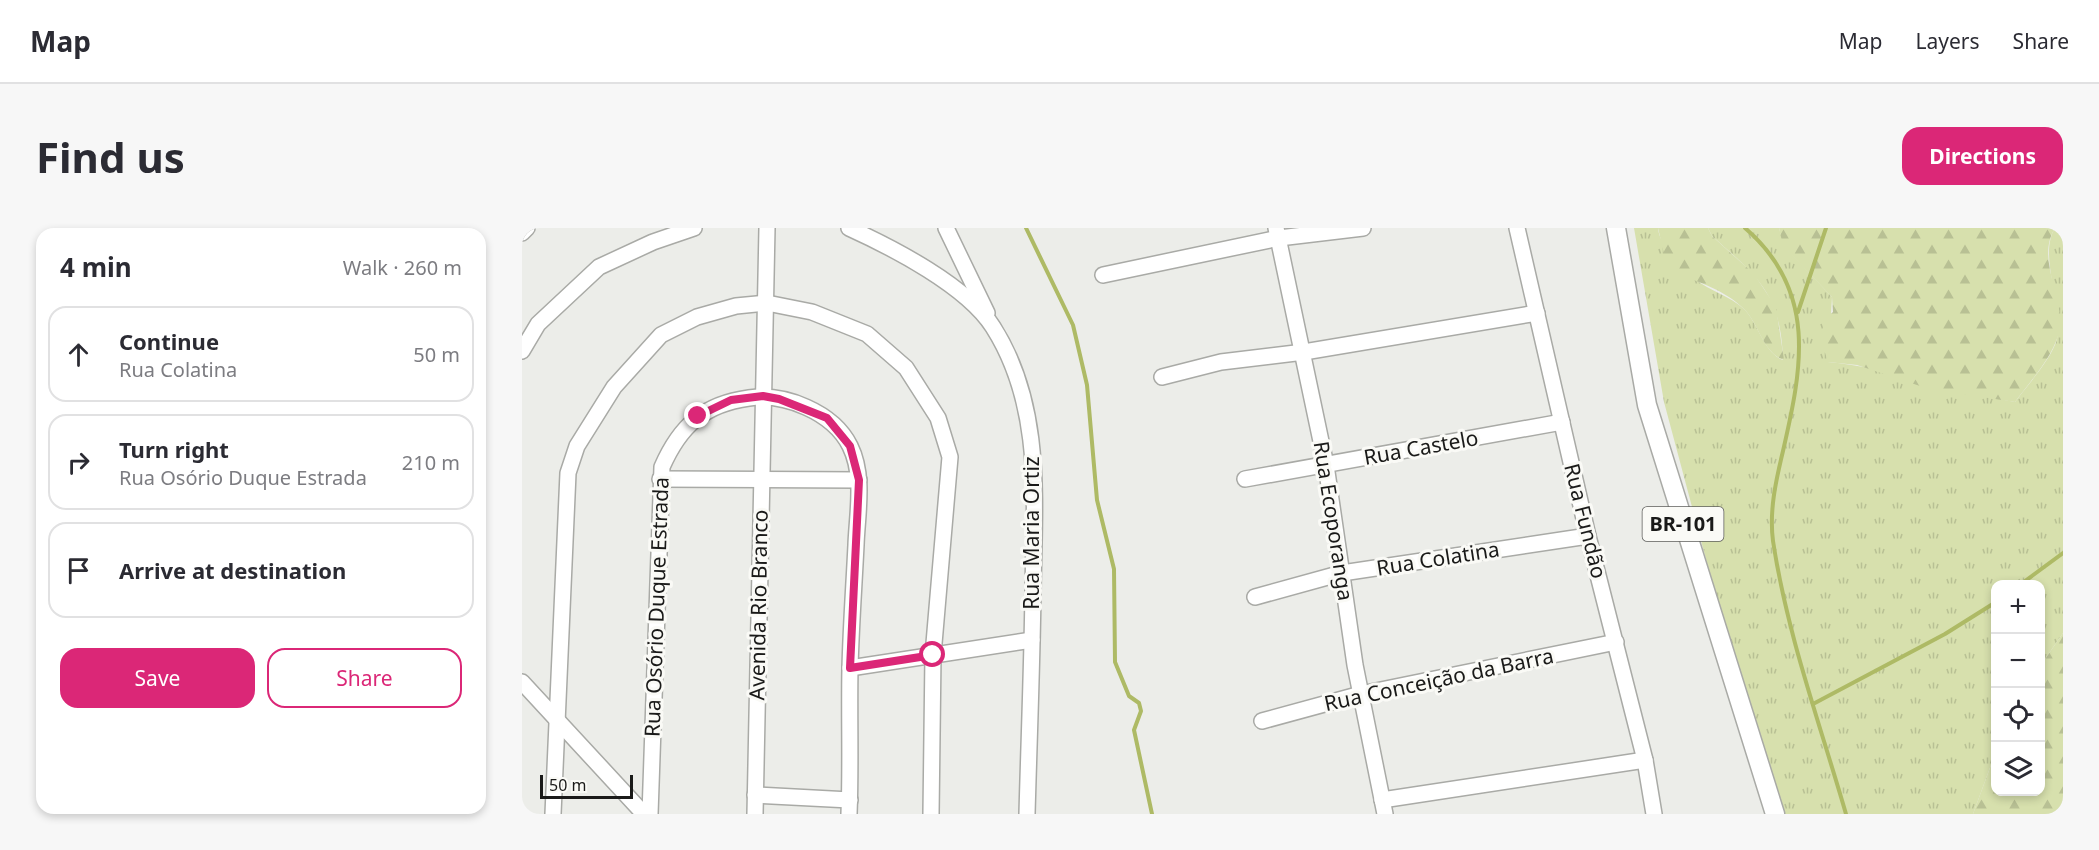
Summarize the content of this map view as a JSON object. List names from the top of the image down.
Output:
{
  "streets": {
    "main road": ["BR-101"],
    "street": [
      "Rua Castelo",
      "Rua Ecoporanga",
      "Rua Fundão",
      "Rua Maria Ortiz",
      "Rua Colatina",
      "Avenida Rio Branco",
      "Rua Osório Duque Estrada",
      "Rua Conceição da Barra"
    ]
  },
  "crossings": [
    ["Rua Castelo", "Rua Ecoporanga"],
    ["Rua Castelo", "Rua Fundão"],
    ["Rua Ecoporanga", "Rua Colatina"],
    ["Rua Ecoporanga", "Rua Conceição da Barra"],
    ["Rua Fundão", "Rua Colatina"],
    ["Rua Fundão", "Rua Conceição da Barra"],
    ["Avenida Rio Branco", "Rua Osório Duque Estrada"]
  ],
  "scale_bar": "50 m",
  "page": {
    "header": "Map",
    "nav": ["Map", "Layers", "Share"],
    "buttons": [
      "Directions",
      ["Save", "Share"]
    ],
    "title": "Find us",
    "heading": ["4 min", "Walk · 260 m"],
    "list": [
      ["Continue", "Rua Colatina", "50 m"],
      ["Turn right", "Rua Osório Duque Estrada", "210 m"],
      "Arrive at destination"
    ],
    "map_buttons": ["+", "−"],
    "scale": "50 m"
  }
}
